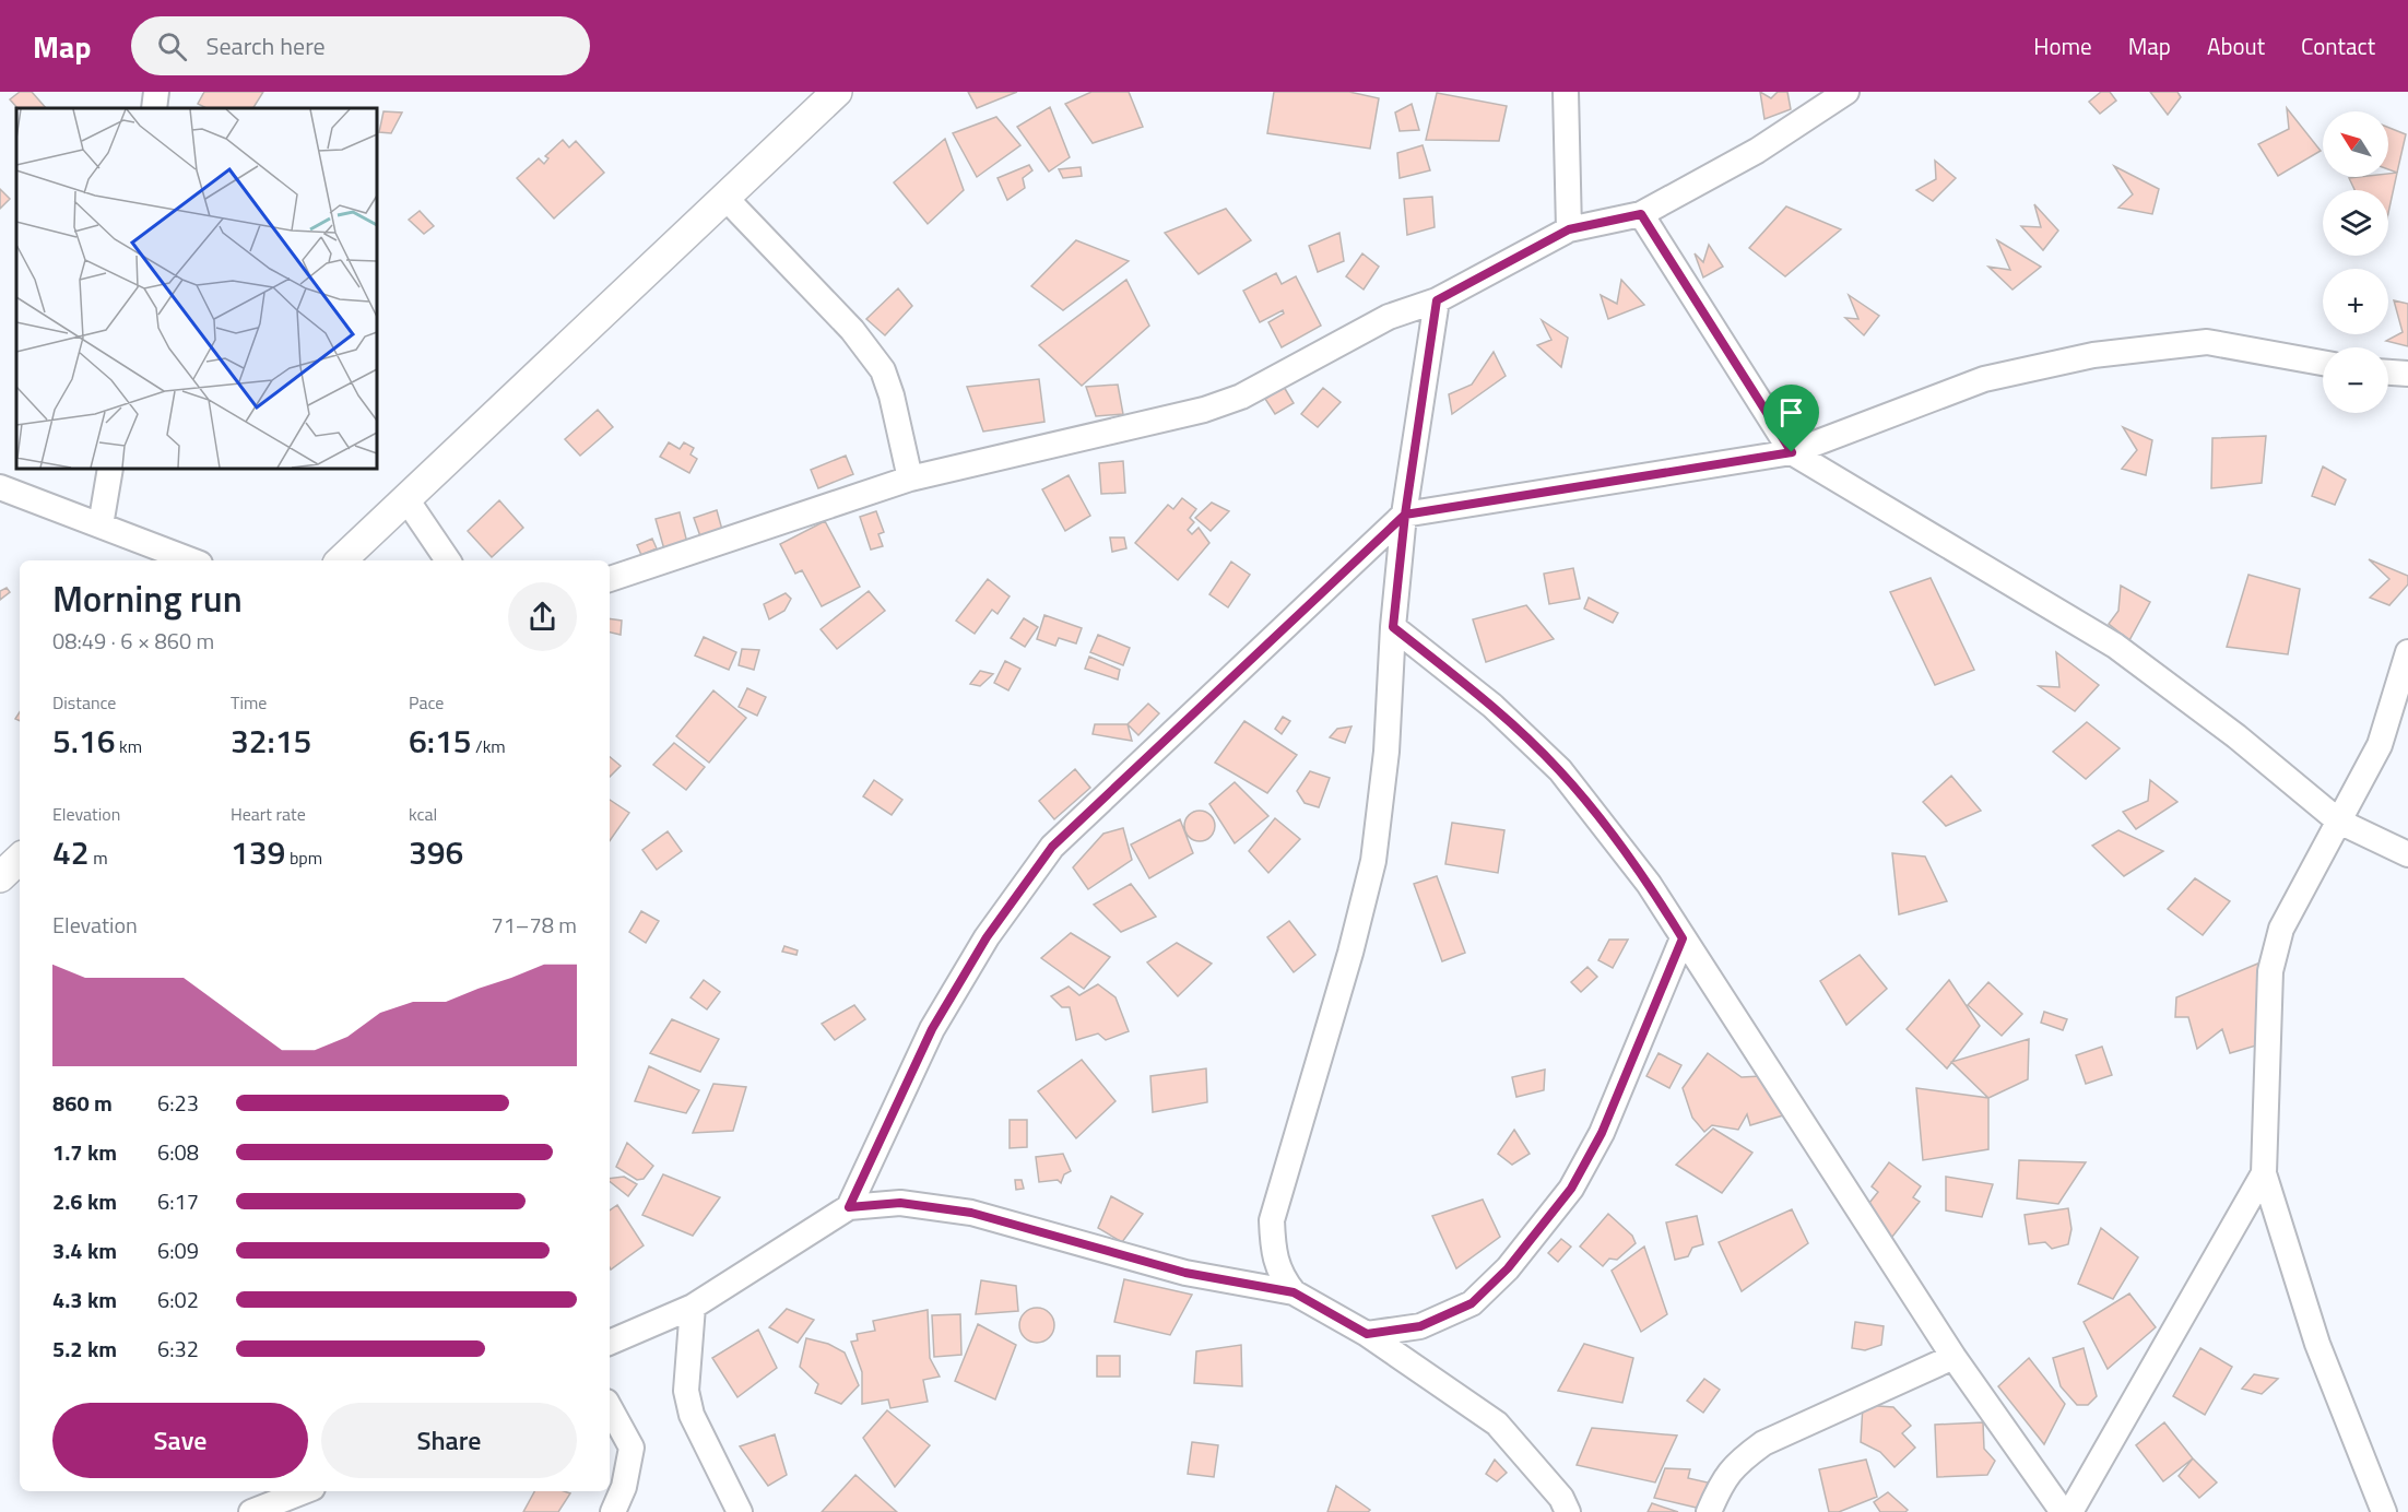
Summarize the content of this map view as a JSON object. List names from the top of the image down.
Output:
{
  "north": "top left",
  "page": {
    "header": "Map",
    "search": "Search here",
    "nav": [
      "Home",
      "Map",
      "About",
      "Contact"
    ],
    "map_buttons": ["+", "−"],
    "heading": ["Morning run", "08:49 · 6 × 860 m"],
    "stats": [
      ["Distance", "5.16 km"],
      ["Time", "32:15"],
      ["Pace", "6:15 /km"],
      ["Elevation", "42 m"],
      ["Heart rate", "139 bpm"],
      ["kcal", "396"]
    ],
    "chart": ["Elevation", "71–78 m"],
    "list": [
      {
        "name": "860 m",
        "note": "6:23"
      },
      {
        "name": "1.7 km",
        "note": "6:08"
      },
      {
        "name": "2.6 km",
        "note": "6:17"
      },
      {
        "name": "3.4 km",
        "note": "6:09"
      },
      {
        "name": "4.3 km",
        "note": "6:02"
      },
      {
        "name": "5.2 km",
        "note": "6:32"
      }
    ],
    "buttons": ["Save", "Share"]
  }
}
